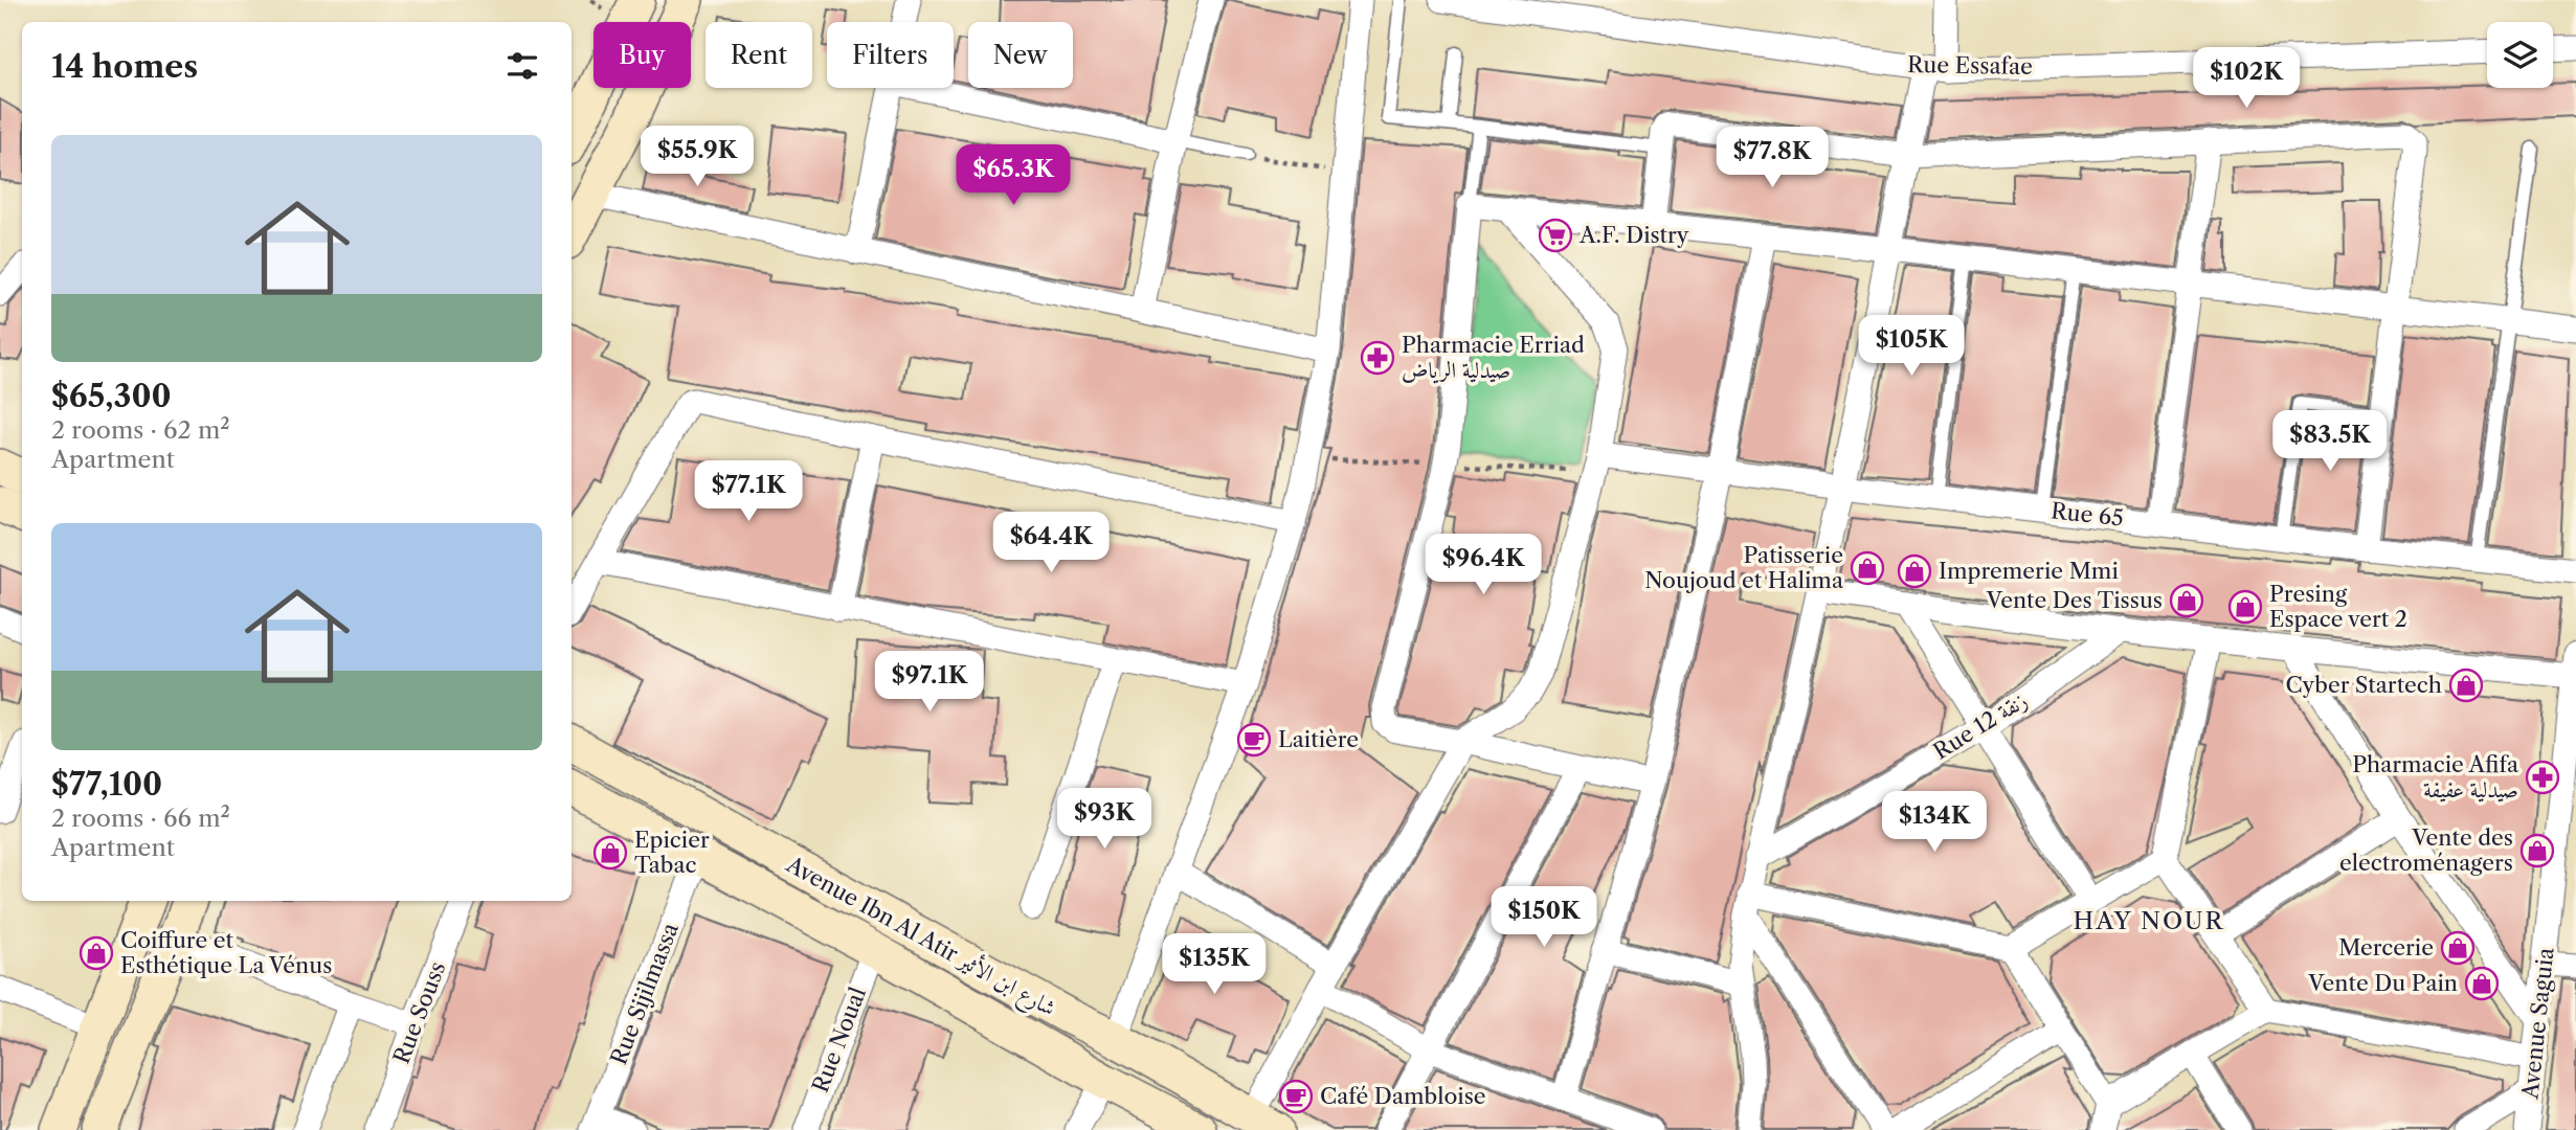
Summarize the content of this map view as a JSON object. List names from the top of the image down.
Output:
{
  "streets": {
    "street": [
      "Rue Essafae",
      "Rue 65",
      "Rue 12 زنقة",
      "Avenue Ibn Al Atir شارع ابن الأثير",
      "Rue Sijilmassa",
      "Rue Souss",
      "Avenue Saguia",
      "Rue Noual"
    ]
  },
  "crossings": [
    ["Avenue Ibn Al Atir شارع ابن الأثير", "Rue Sijilmassa"],
    ["Avenue Ibn Al Atir شارع ابن الأثير", "Rue Noual"]
  ],
  "districts": ["HAY NOUR"],
  "places": {
    "supermarket": ["A.F. Distry"],
    "pharmacy": ["Pharmacie Erriad صيدلية الرياض", "Pharmacie Afifa صيدلية عفيفة"],
    "shop": [
      "Patisserie Noujoud et Halima",
      "Impremerie Mmi",
      "Vente Des Tissus",
      "Presing Espace vert 2",
      "Cyber Startech",
      "Vente des electroménagers",
      "Epicier Tabac",
      "Mercerie",
      "Coiffure et Esthétique La Vénus",
      "Vente Du Pain"
    ],
    "cafe": ["Laitière", "Café Dambloise"]
  },
  "page": {
    "chip": [
      "Buy",
      "Rent",
      "Filters",
      "New"
    ],
    "heading": "14 homes",
    "price": [
      "$102K",
      "$55.9K",
      "$77.8K",
      "$65.3K",
      "$105K",
      "$83.5K",
      "$77.1K",
      "$64.4K",
      "$96.4K",
      "$97.1K",
      "$93K",
      "$134K",
      "$150K",
      "$135K"
    ],
    "list": [
      {
        "name": "$65,300",
        "note": "2 rooms · 62 m² · Apartment"
      },
      {
        "name": "$77,100",
        "note": "2 rooms · 66 m² · Apartment"
      }
    ]
  }
}
